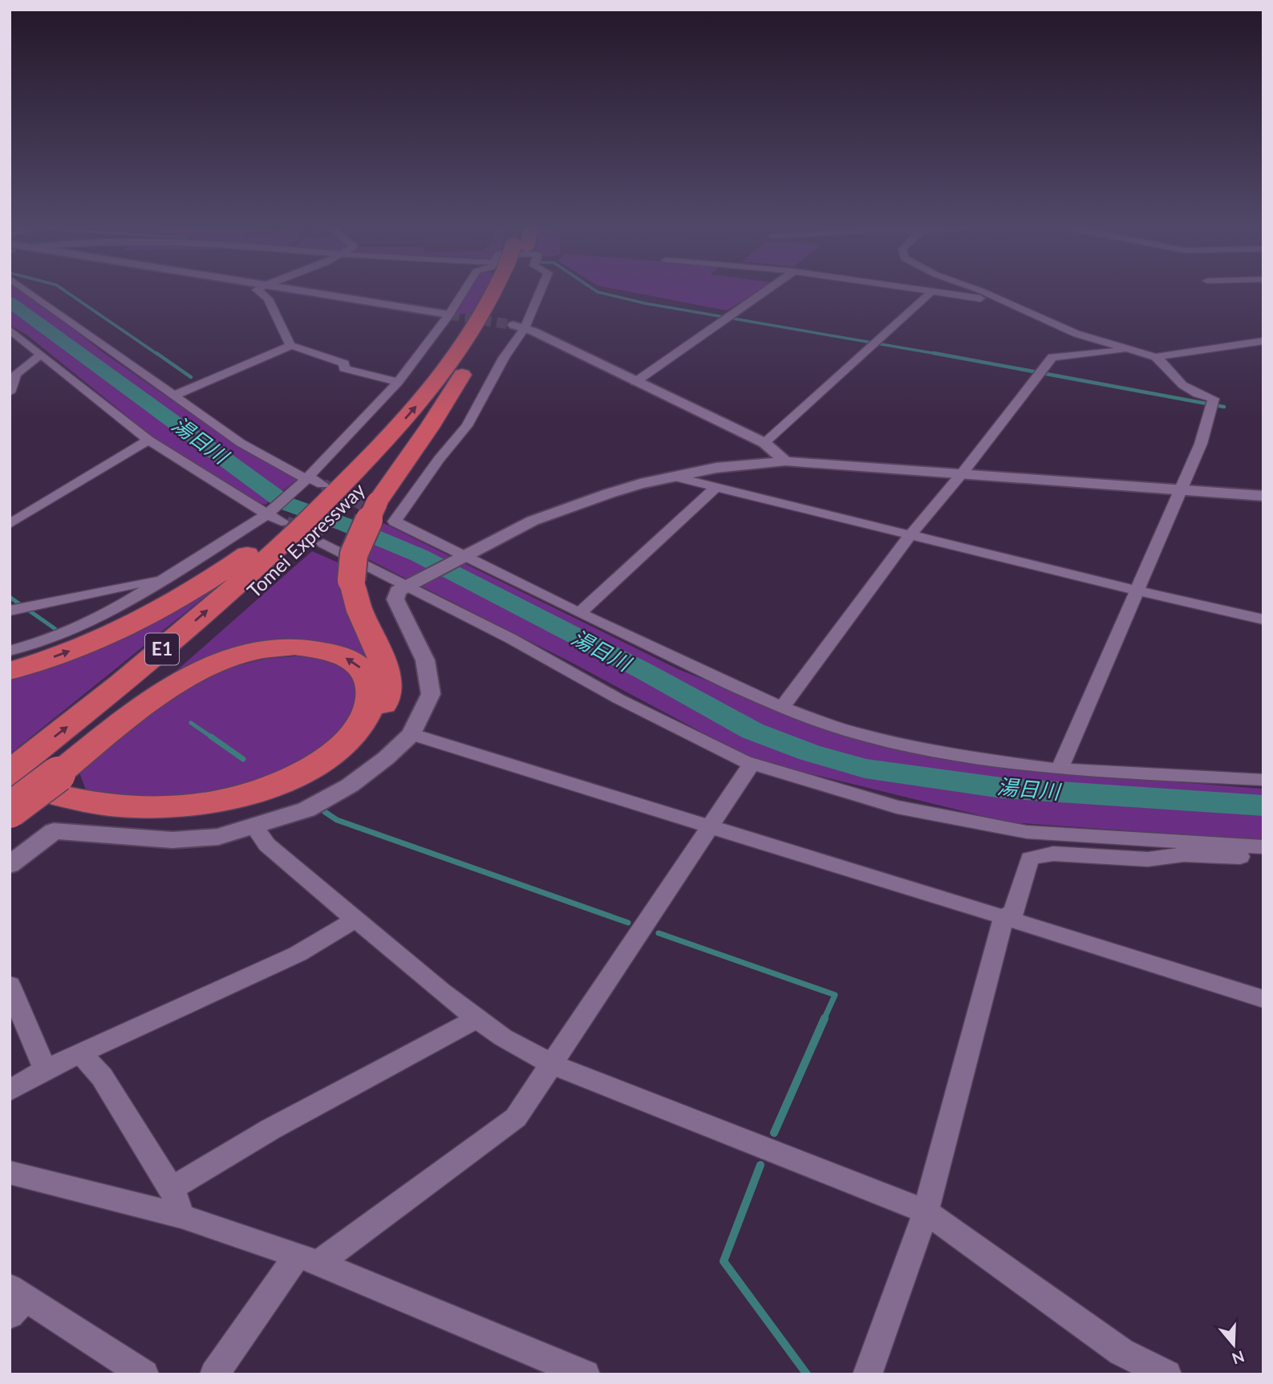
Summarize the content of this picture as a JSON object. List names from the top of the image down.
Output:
{
  "streets": {
    "highway": ["Tomei Expressway", "E1"]
  },
  "water": ["湯日川"],
  "north": "bottom"
}
